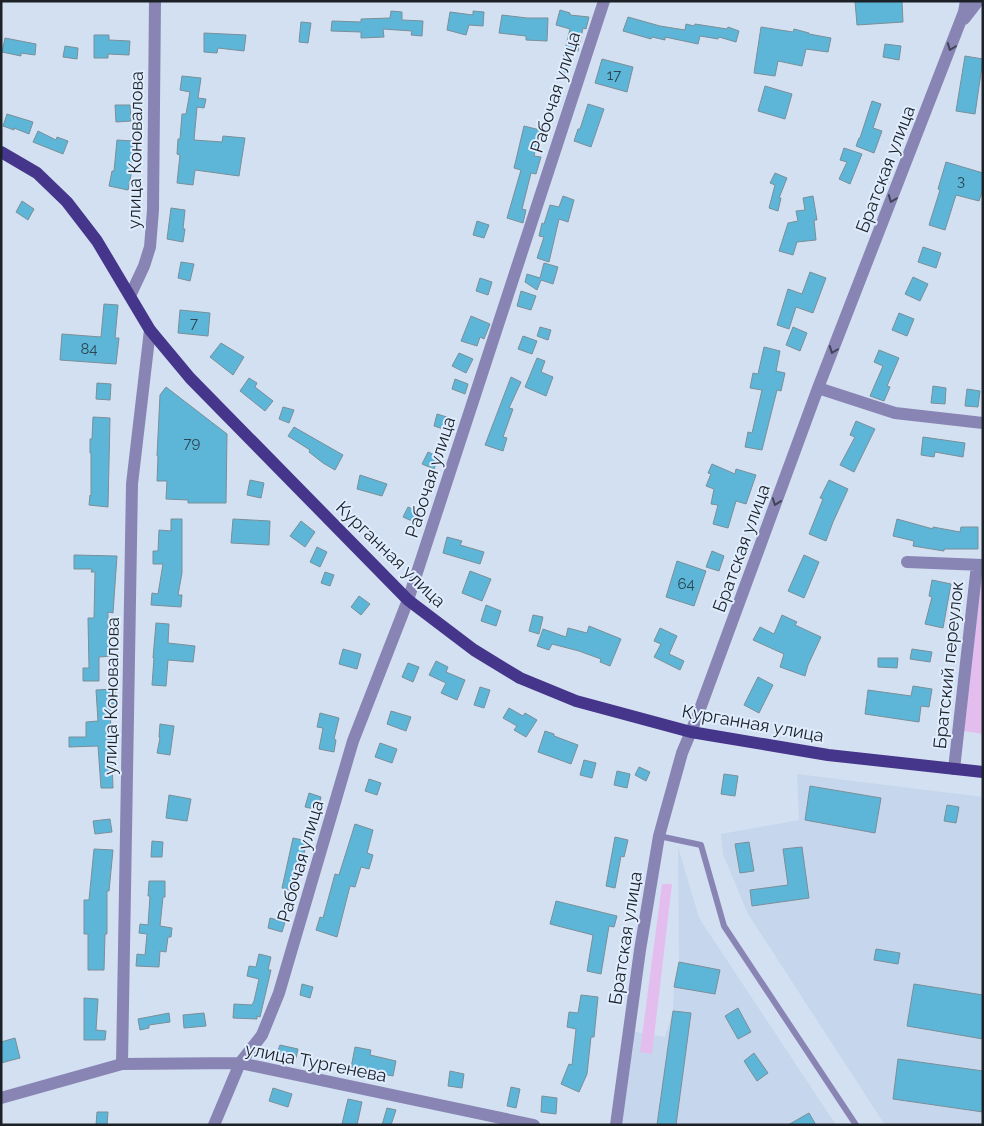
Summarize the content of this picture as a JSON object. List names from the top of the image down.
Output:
{
  "streets": {
    "main road": ["Курганная улица"],
    "street": [
      "Рабочая улица",
      "улица Коновалова",
      "Братская улица",
      "Братский переулок",
      "улица Тургенева"
    ]
  },
  "crossings": [
    ["Рабочая улица", "Курганная улица"],
    ["Рабочая улица", "улица Тургенева"],
    ["улица Коновалова", "Курганная улица"],
    ["улица Коновалова", "улица Тургенева"],
    ["Братская улица", "Курганная улица"],
    ["Курганная улица", "Братский переулок"]
  ],
  "one_way": ["Братская улица"],
  "house_numbers": [
    "17",
    "3",
    "7",
    "84",
    "79",
    "64"
  ]
}
